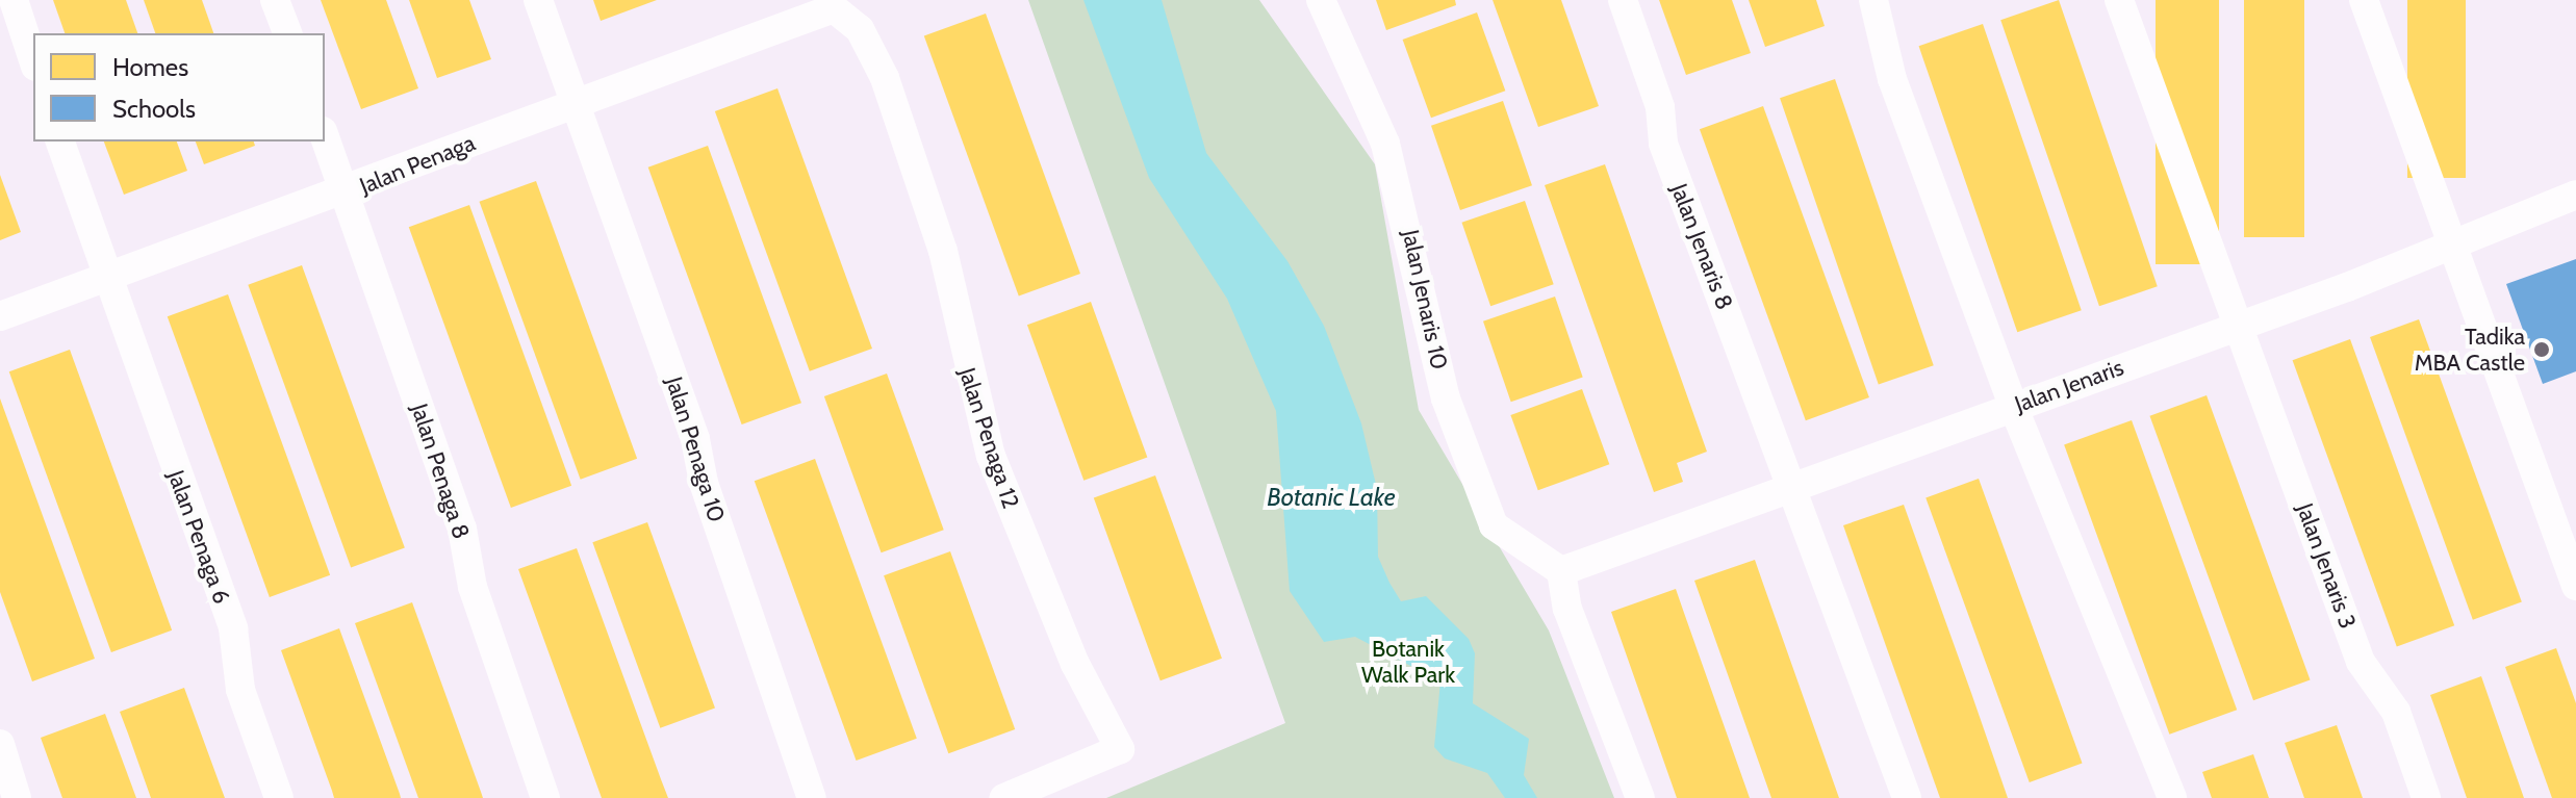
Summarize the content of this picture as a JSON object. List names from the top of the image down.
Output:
{
  "streets": {
    "street": [
      "Jalan Penaga",
      "Jalan Jenaris 8",
      "Jalan Jenaris 10",
      "Jalan Jenaris",
      "Jalan Penaga 12",
      "Jalan Penaga 10",
      "Jalan Penaga 8",
      "Jalan Penaga 6",
      "Jalan Jenaris 3"
    ]
  },
  "crossings": [
    ["Jalan Penaga", "Jalan Penaga 12"],
    ["Jalan Penaga", "Jalan Penaga 10"],
    ["Jalan Penaga", "Jalan Penaga 8"],
    ["Jalan Penaga", "Jalan Penaga 6"],
    ["Jalan Jenaris 8", "Jalan Jenaris"],
    ["Jalan Jenaris 10", "Jalan Jenaris"],
    ["Jalan Jenaris", "Jalan Jenaris 3"]
  ],
  "water": ["Botanic Lake"],
  "parks": ["Botanik Walk Park"],
  "places": ["Tadika MBA Castle"],
  "legend": ["Homes", "Schools"]
}
